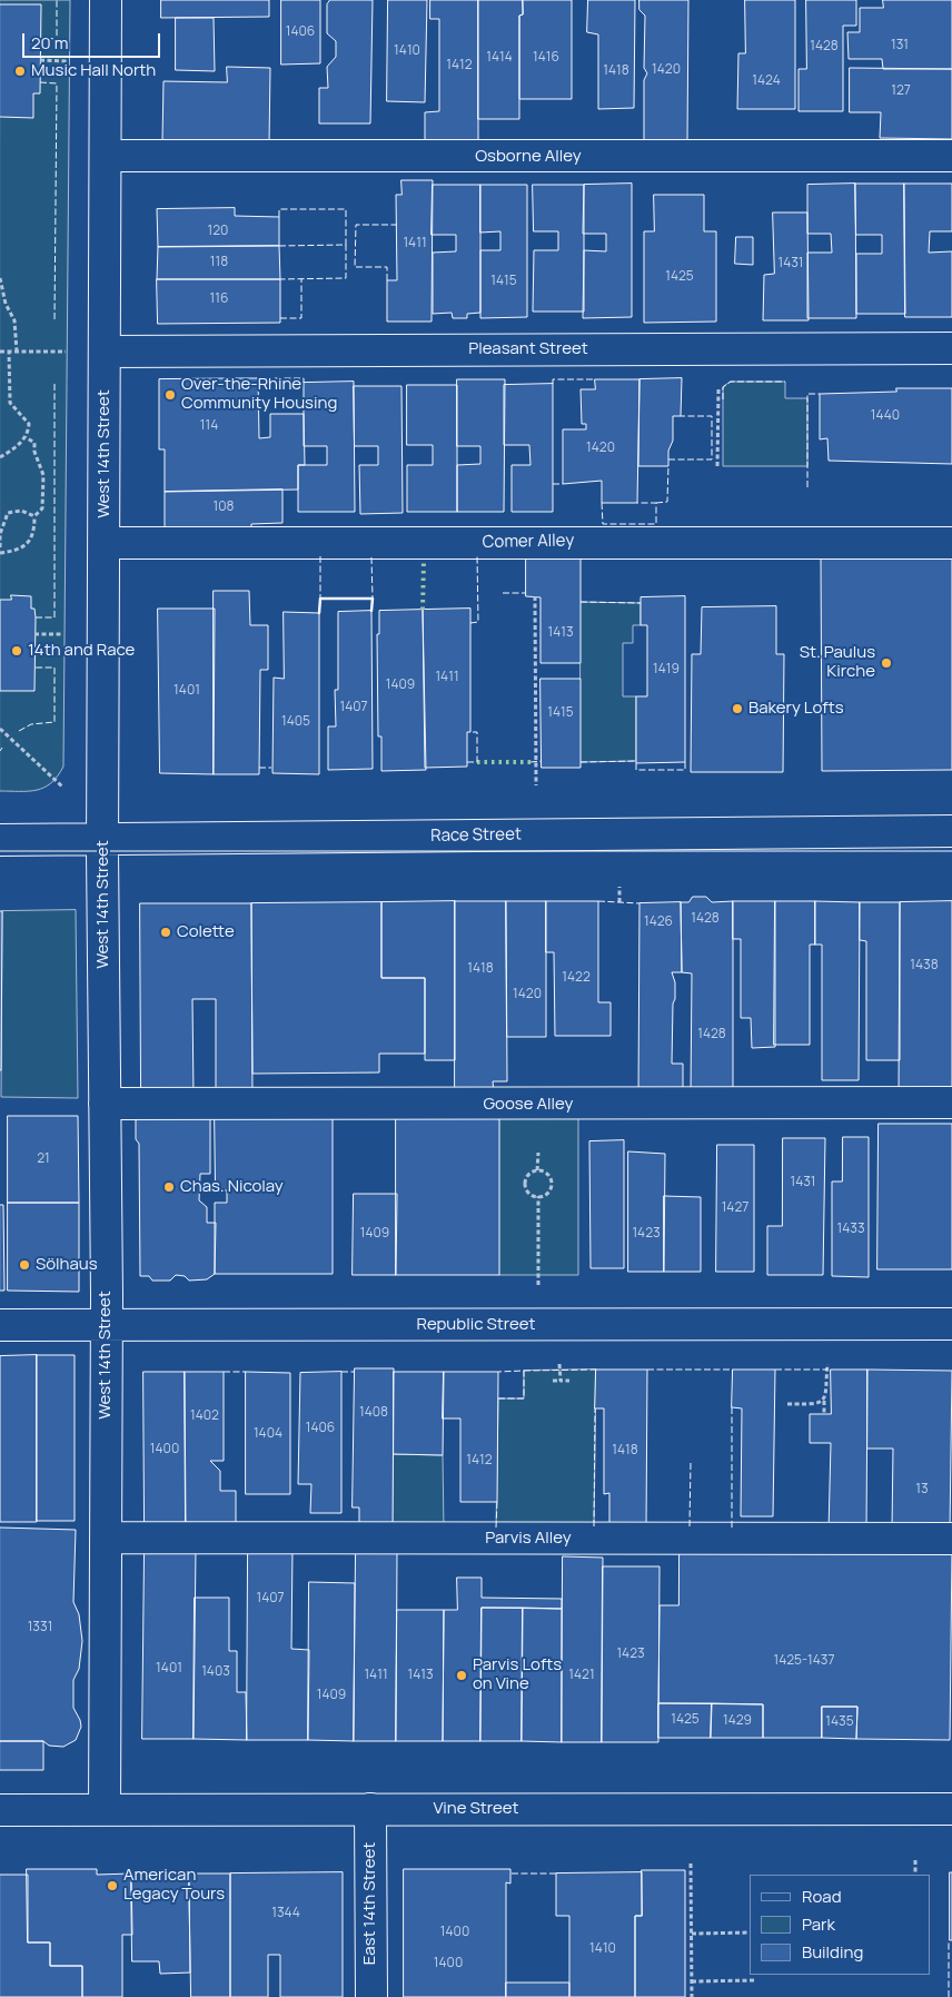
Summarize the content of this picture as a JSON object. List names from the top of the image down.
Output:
{
  "streets": {
    "street": [
      "Osborne Alley",
      "Pleasant Street",
      "West 14th Street",
      "Comer Alley",
      "Race Street",
      "Goose Alley",
      "Republic Street",
      "Parvis Alley",
      "Vine Street",
      "East 14th Street"
    ]
  },
  "crossings": [
    ["Osborne Alley", "West 14th Street"],
    ["Pleasant Street", "West 14th Street"],
    ["West 14th Street", "Comer Alley"],
    ["West 14th Street", "Race Street"],
    ["West 14th Street", "Goose Alley"],
    ["West 14th Street", "Republic Street"],
    ["West 14th Street", "Parvis Alley"],
    ["West 14th Street", "Vine Street"],
    ["Vine Street", "East 14th Street"]
  ],
  "places": [
    "Music Hall North",
    "Over-the-Rhine Community Housing",
    "14th and Race",
    "St. Paulus Kirche",
    "Bakery Lofts",
    "Colette",
    "Chas. Nicolay",
    "Sölhaus",
    "Parvis Lofts on Vine",
    "American Legacy Tours"
  ],
  "house_numbers": [
    "1406",
    "131",
    "1428",
    "1410",
    "1414",
    "1416",
    "1412",
    "1420",
    "1418",
    "1424",
    "127",
    "120",
    "1411",
    "118",
    "1431",
    "1425",
    "1415",
    "116",
    "1440",
    "114",
    "1420",
    "108",
    "1413",
    "1419",
    "1411",
    "1409",
    "1401",
    "1407",
    "1415",
    "1405",
    "1428",
    "1426",
    "1438",
    "1418",
    "1422",
    "1420",
    "1428",
    "21",
    "1431",
    "1427",
    "1433",
    "1409",
    "1423",
    "1408",
    "1402",
    "1406",
    "1404",
    "1400",
    "1418",
    "1412",
    "13",
    "1407",
    "1331",
    "1423",
    "1425-1437",
    "1401",
    "1403",
    "1411",
    "1413",
    "1421",
    "1409",
    "1425",
    "1429",
    "1435",
    "1344",
    "1400",
    "1410",
    "1400"
  ],
  "legend": ["Road", "Park", "Building"],
  "scale_bar": "20 m"
}
